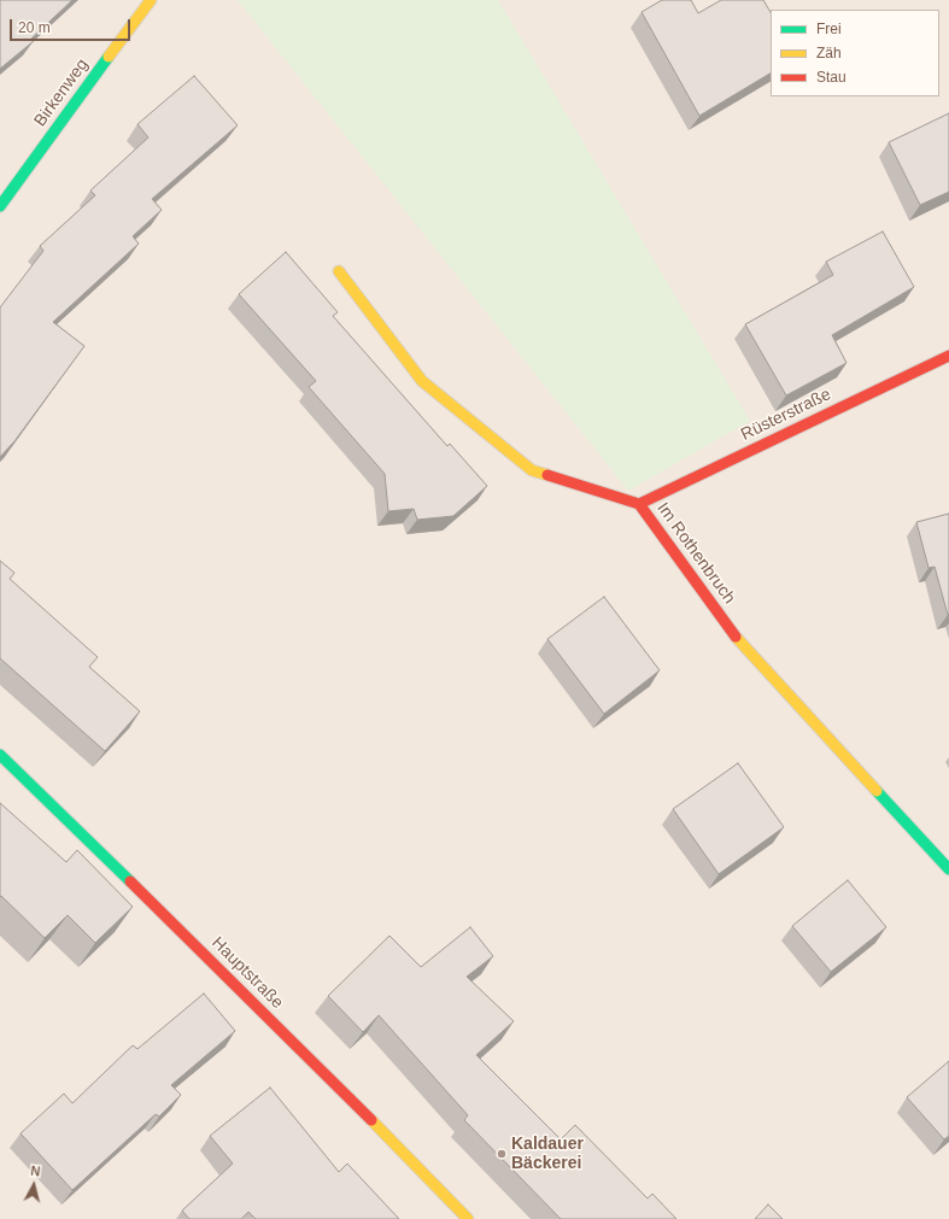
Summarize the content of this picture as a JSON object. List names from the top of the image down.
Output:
{
  "streets": {
    "street": [
      "Birkenweg",
      "Rüsterstraße",
      "Im Rothenbruch",
      "Hauptstraße"
    ]
  },
  "crossings": [
    ["Rüsterstraße", "Im Rothenbruch"]
  ],
  "places": ["Kaldauer Bäckerei"],
  "legend": ["Frei", "Zäh", "Stau"],
  "scale_bar": "20 m",
  "north": "top"
}
